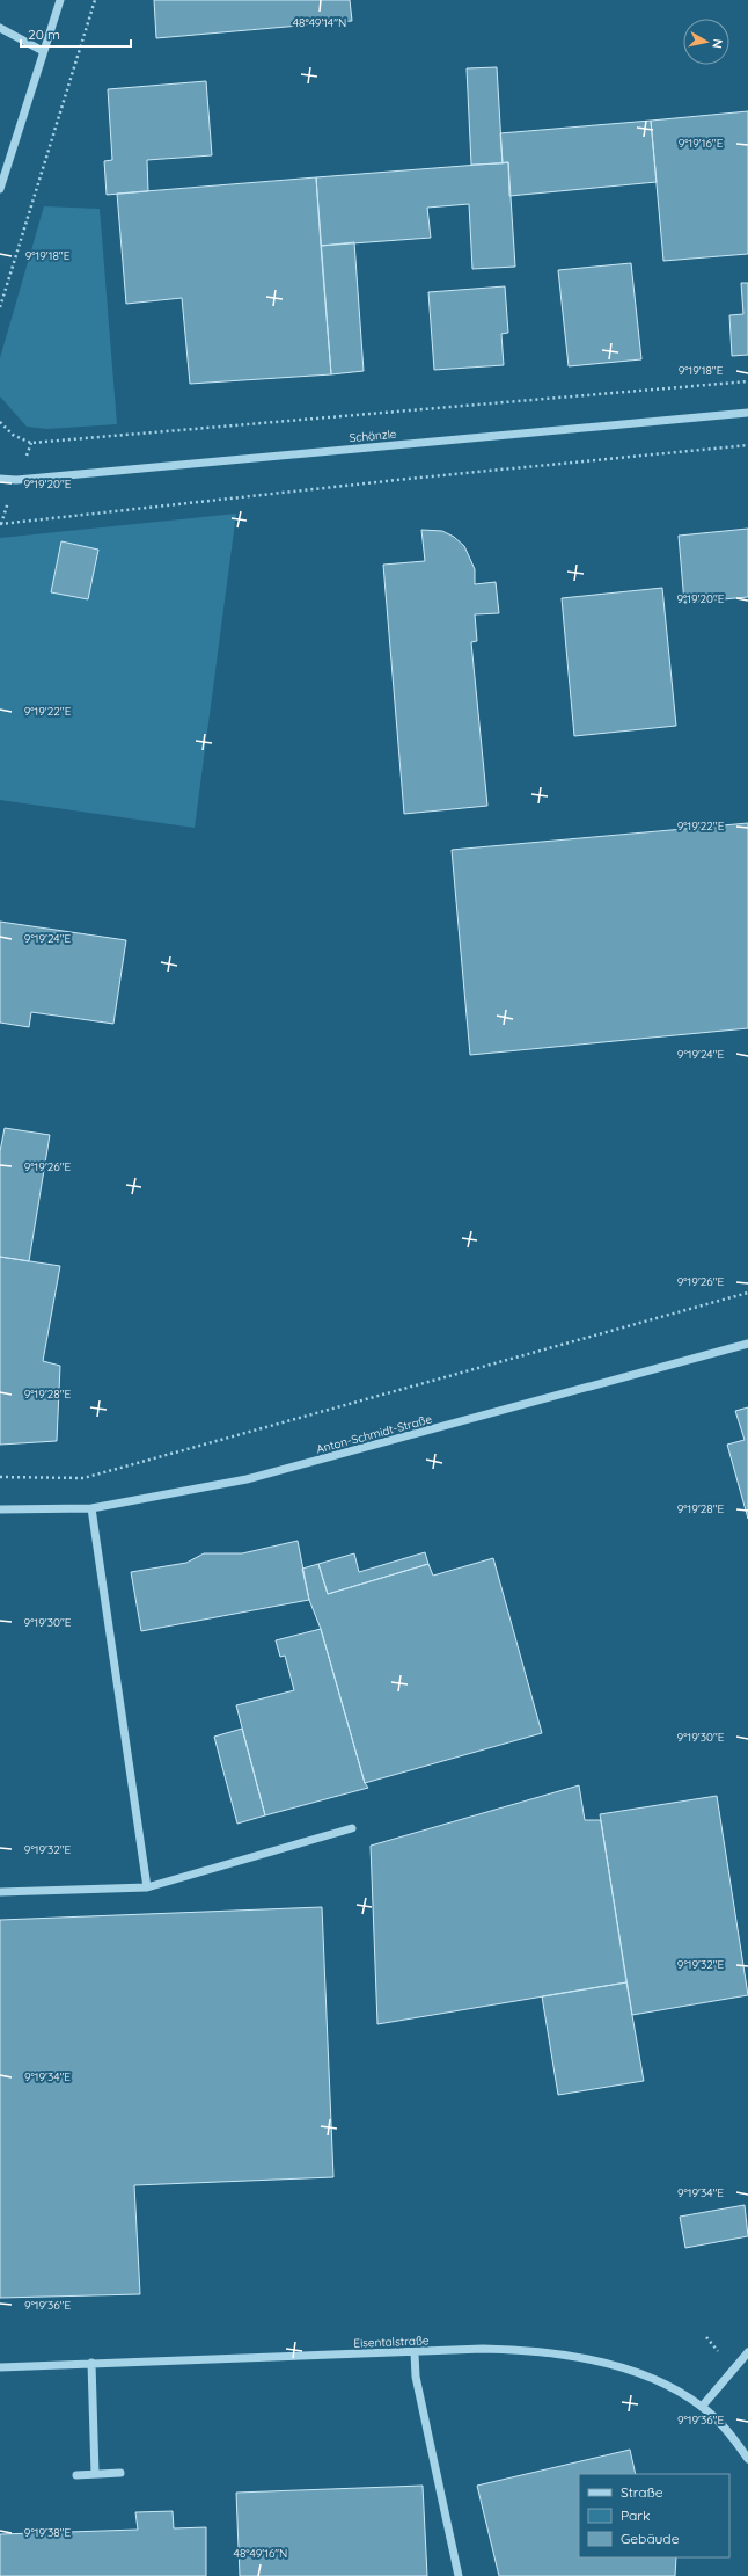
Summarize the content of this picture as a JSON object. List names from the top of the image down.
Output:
{
  "streets": {
    "street": ["Schänzle", "Anton-Schmidt-Straße", "Eisentalstraße"]
  },
  "legend": ["Straße", "Park", "Gebäude"],
  "scale_bar": "20 m",
  "north": "right",
  "coordinates": [
    "48°49'14\"N",
    "9°19'16\"E",
    "9°19'18\"E",
    "9°19'20\"E",
    "9°19'22\"E",
    "9°19'24\"E",
    "9°19'26\"E",
    "9°19'28\"E",
    "9°19'30\"E",
    "9°19'32\"E",
    "9°19'34\"E",
    "9°19'36\"E",
    "9°19'38\"E",
    "48°49'16\"N"
  ]
}
